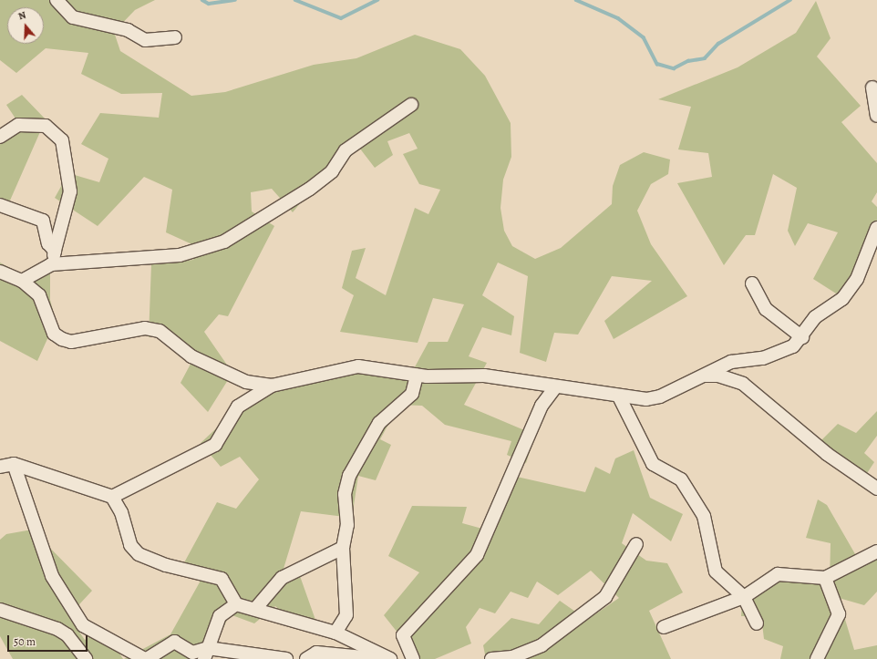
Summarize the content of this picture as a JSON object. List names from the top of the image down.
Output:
{
  "scale_bar": "50 m",
  "north": "top"
}
